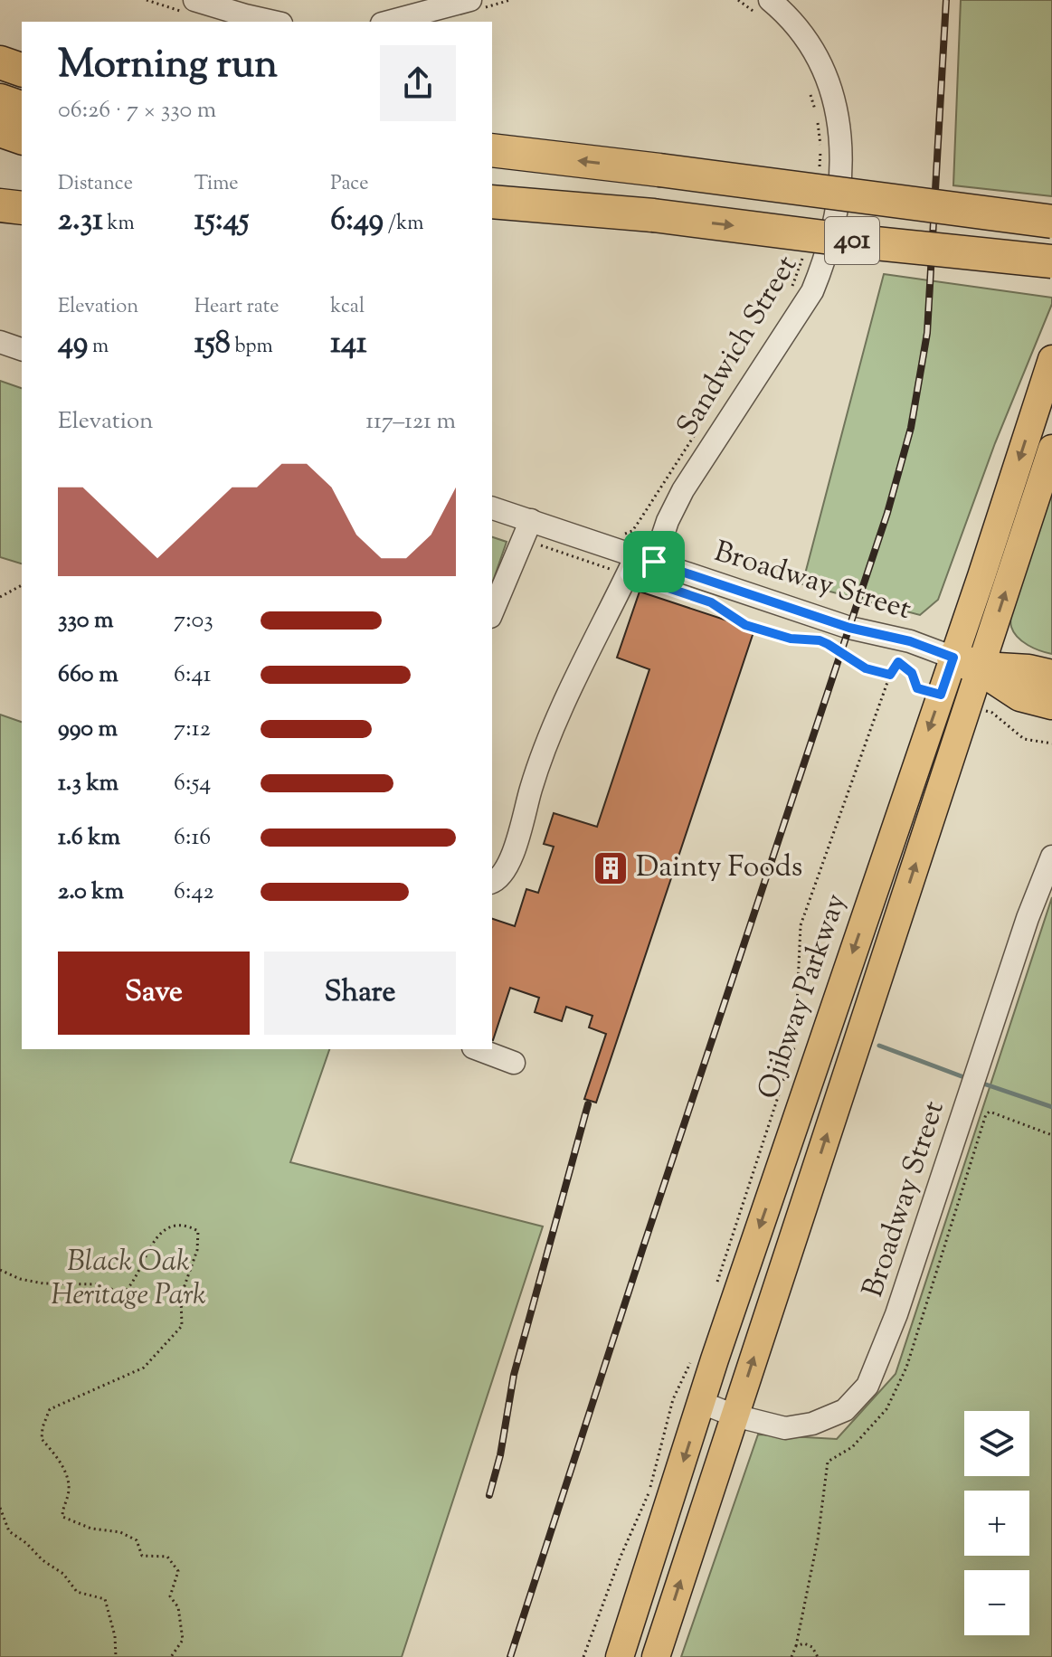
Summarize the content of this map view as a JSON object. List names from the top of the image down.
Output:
{
  "streets": {
    "highway": ["401"],
    "main road": ["Ojibway Parkway"],
    "street": ["Sandwich Street", "Broadway Street"]
  },
  "crossings": [
    ["Sandwich Street", "Broadway Street"],
    ["Broadway Street", "Ojibway Parkway"]
  ],
  "parks": ["Black Oak Heritage Park"],
  "places": {
    "building": ["Dainty Foods"]
  },
  "page": {
    "heading": ["Morning run", "06:26 · 7 × 330 m"],
    "stats": [
      ["Distance", "2.31 km"],
      ["Time", "15:45"],
      ["Pace", "6:49 /km"],
      ["Elevation", "49 m"],
      ["Heart rate", "158 bpm"],
      ["kcal", "141"]
    ],
    "chart": ["Elevation", "117–121 m"],
    "list": [
      {
        "name": "330 m",
        "note": "7:03"
      },
      {
        "name": "660 m",
        "note": "6:41"
      },
      {
        "name": "990 m",
        "note": "7:12"
      },
      {
        "name": "1.3 km",
        "note": "6:54"
      },
      {
        "name": "1.6 km",
        "note": "6:16"
      },
      {
        "name": "2.0 km",
        "note": "6:42"
      }
    ],
    "buttons": ["Save", "Share"],
    "map_buttons": ["+", "−"]
  }
}
